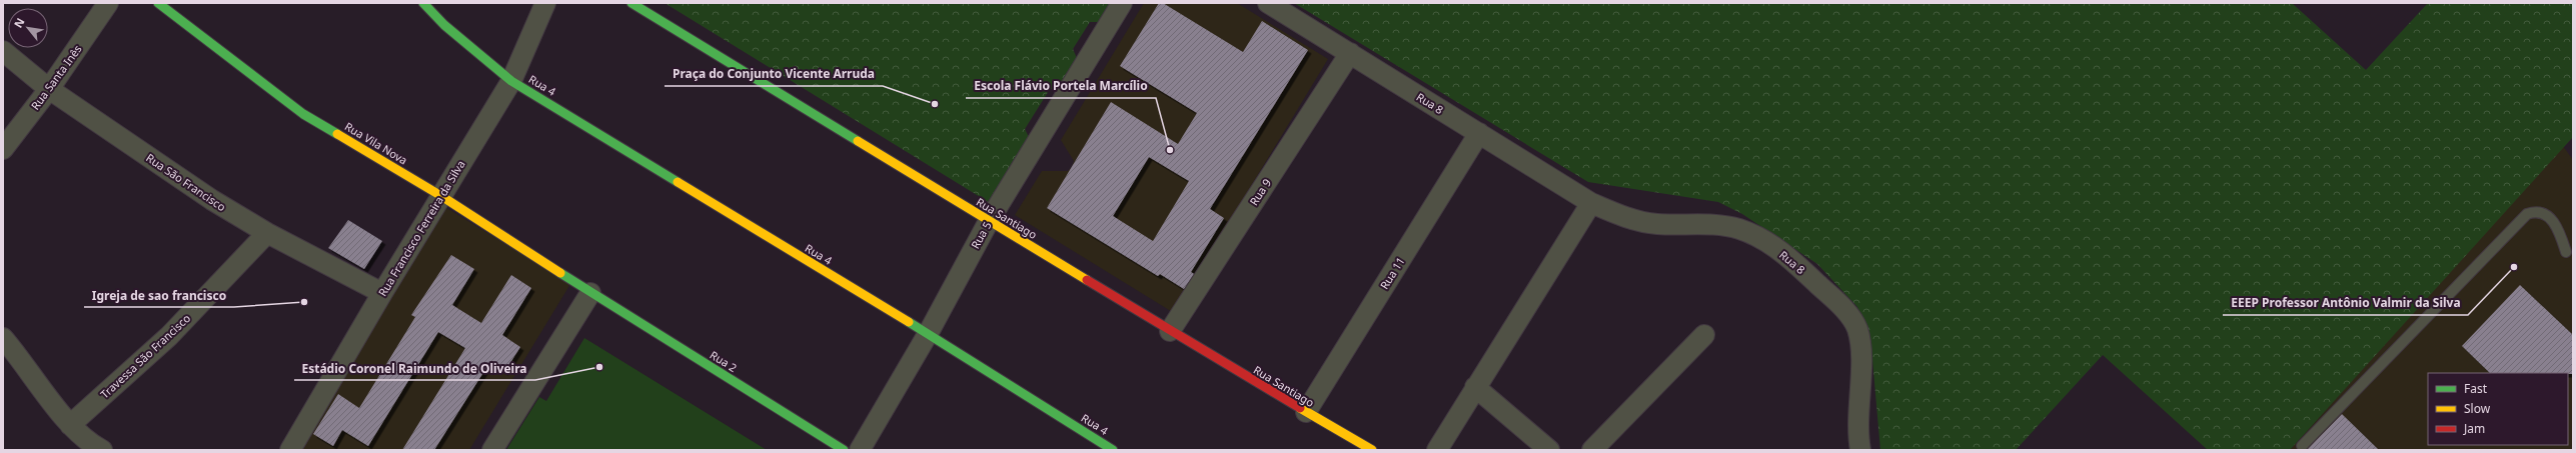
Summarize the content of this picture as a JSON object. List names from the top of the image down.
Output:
{
  "streets": {
    "street": [
      "Rua Santa Inês",
      "Rua 4",
      "Rua 8",
      "Rua Vila Nova",
      "Rua São Francisco",
      "Rua 9",
      "Rua Santiago",
      "Rua Francisco Ferreira da Silva",
      "Rua 5",
      "Rua 11",
      "Travessa São Francisco",
      "Rua 2"
    ]
  },
  "crossings": [
    ["Rua Santa Inês", "Rua São Francisco"],
    ["Rua 4", "Rua Francisco Ferreira da Silva"],
    ["Rua 4", "Rua 5"],
    ["Rua 8", "Rua 9"],
    ["Rua 8", "Rua 11"],
    ["Rua Vila Nova", "Rua Francisco Ferreira da Silva"],
    ["Rua Vila Nova", "Rua 2"],
    ["Rua São Francisco", "Rua Francisco Ferreira da Silva"],
    ["Rua São Francisco", "Travessa São Francisco"],
    ["Rua 9", "Rua Santiago"],
    ["Rua Santiago", "Rua 5"],
    ["Rua Santiago", "Rua 11"]
  ],
  "places": [
    "Praça do Conjunto Vicente Arruda",
    "Escola Flávio Portela Marcílio",
    "EEEP Professor Antônio Valmir da Silva",
    "Igreja de sao francisco",
    "Estádio Coronel Raimundo de Oliveira"
  ],
  "legend": ["Fast", "Slow", "Jam"],
  "north": "top left"
}
